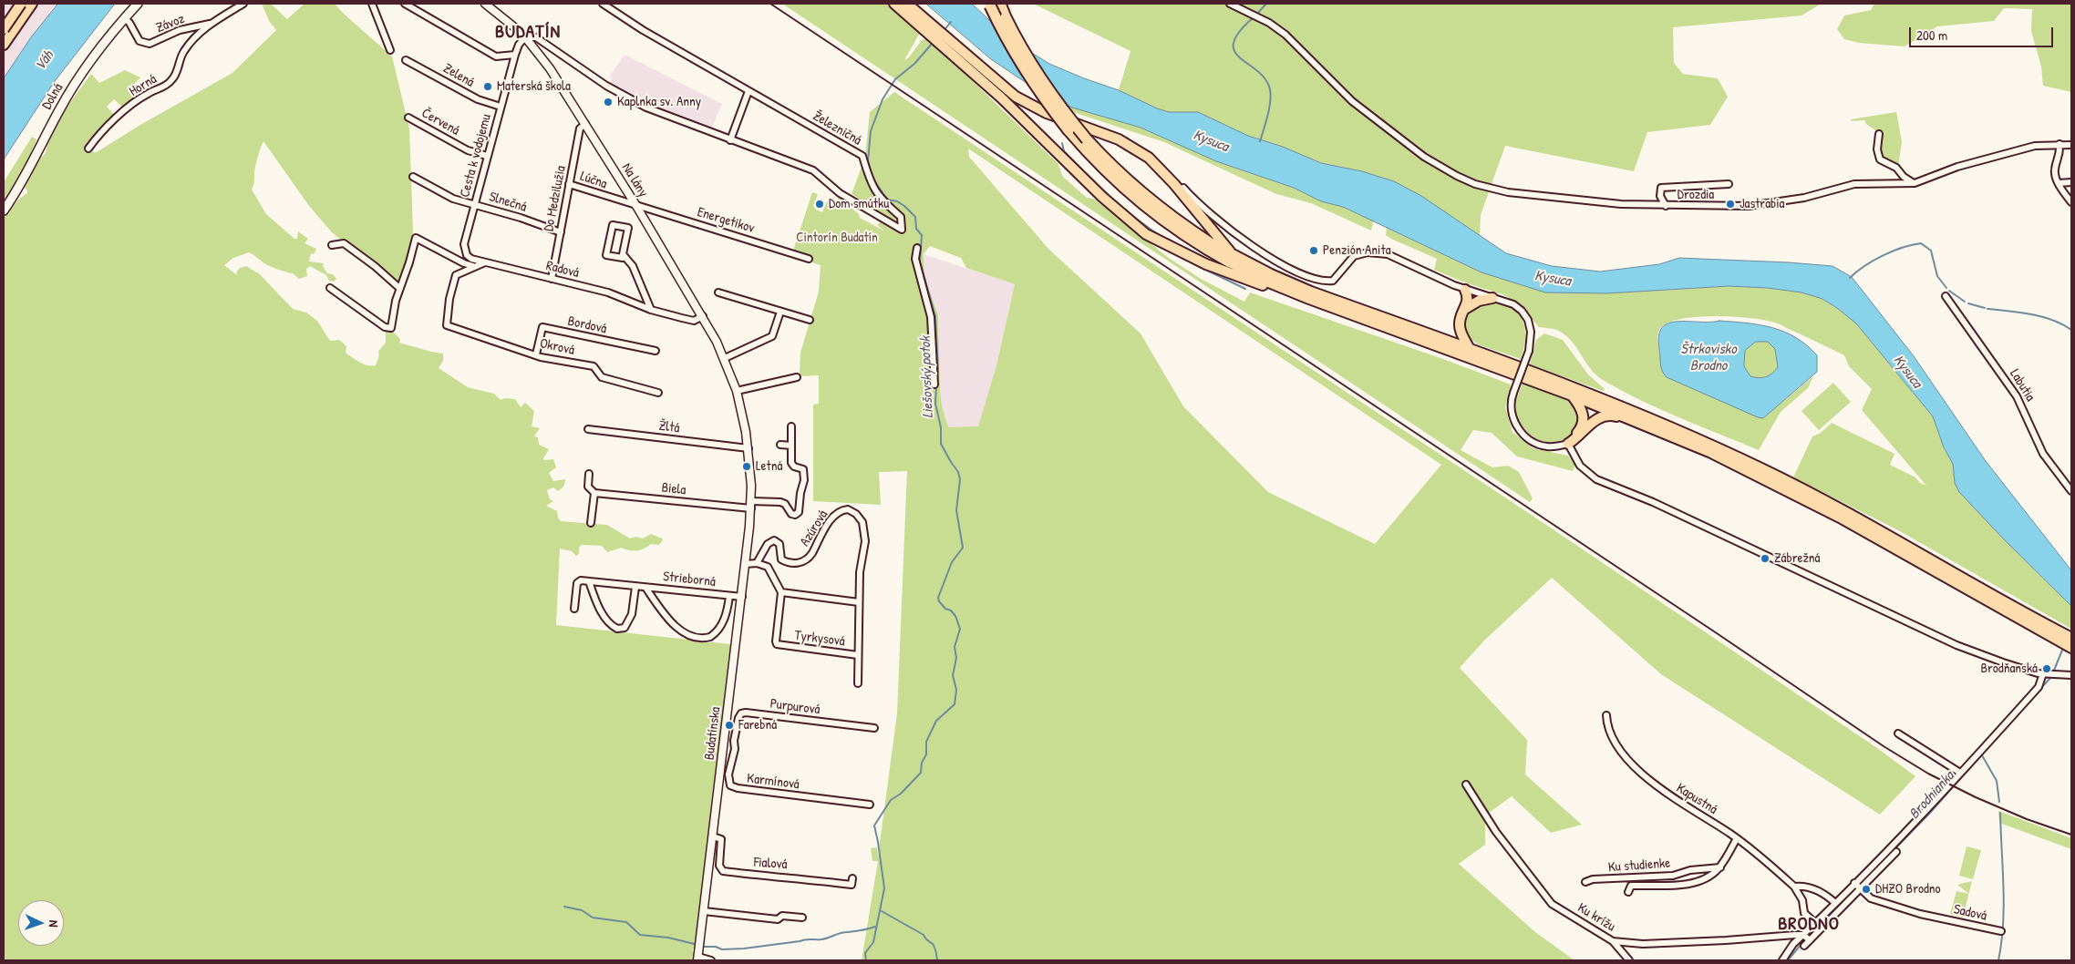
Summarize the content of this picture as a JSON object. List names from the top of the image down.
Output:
{
  "streets": {
    "main road": ["Dolná"],
    "street": [
      "Závoz",
      "Zelená",
      "Horná",
      "Červená",
      "Železničná",
      "Cesta k vodojemu",
      "Lúčna",
      "Na lány",
      "Drozdia",
      "Do Medzilužia",
      "Slnečná",
      "Energetikov",
      "Radová",
      "Bordová",
      "Okrová",
      "Labutia",
      "Žltá",
      "Biela",
      "Azúrová",
      "Strieborná",
      "Tyrkysová",
      "Purpurová",
      "Budatínska",
      "Karmínová",
      "Kapustná",
      "Fialová",
      "Ku studienke",
      "Sadová",
      "Ku krížu"
    ]
  },
  "crossings": [
    ["Závoz", "Horná"],
    ["Závoz", "Dolná"],
    ["Zelená", "Cesta k vodojemu"],
    ["Červená", "Cesta k vodojemu"],
    ["Cesta k vodojemu", "Na lány"],
    ["Cesta k vodojemu", "Slnečná"],
    ["Cesta k vodojemu", "Radová"],
    ["Lúčna", "Na lány"],
    ["Lúčna", "Do Medzilužia"],
    ["Lúčna", "Energetikov"],
    ["Na lány", "Do Medzilužia"],
    ["Na lány", "Energetikov"],
    ["Na lány", "Radová"],
    ["Na lány", "Žltá"],
    ["Na lány", "Biela"],
    ["Na lány", "Budatínska"],
    ["Do Medzilužia", "Slnečná"],
    ["Do Medzilužia", "Radová"],
    ["Bordová", "Okrová"],
    ["Biela", "Budatínska"],
    ["Azúrová", "Tyrkysová"],
    ["Strieborná", "Budatínska"],
    ["Purpurová", "Karmínová"],
    ["Budatínska", "Fialová"],
    ["Kapustná", "Ku studienke"]
  ],
  "districts": ["BUDATÍN", "BRODNO"],
  "water": [
    "Váh",
    "Kysuca",
    "Štrkovisko Brodno",
    "Liešovský potok",
    "Brodnianka"
  ],
  "parks": ["Cintorín Budatín"],
  "places": [
    "Materská škola",
    "Kaplnka sv. Anny",
    "Dom smútku",
    "Jastrabia",
    "Penzión Anita",
    "Letná",
    "Zábrežná",
    "Brodňanská",
    "Farebná",
    "DHZO Brodno"
  ],
  "scale_bar": "200 m",
  "north": "right"
}
